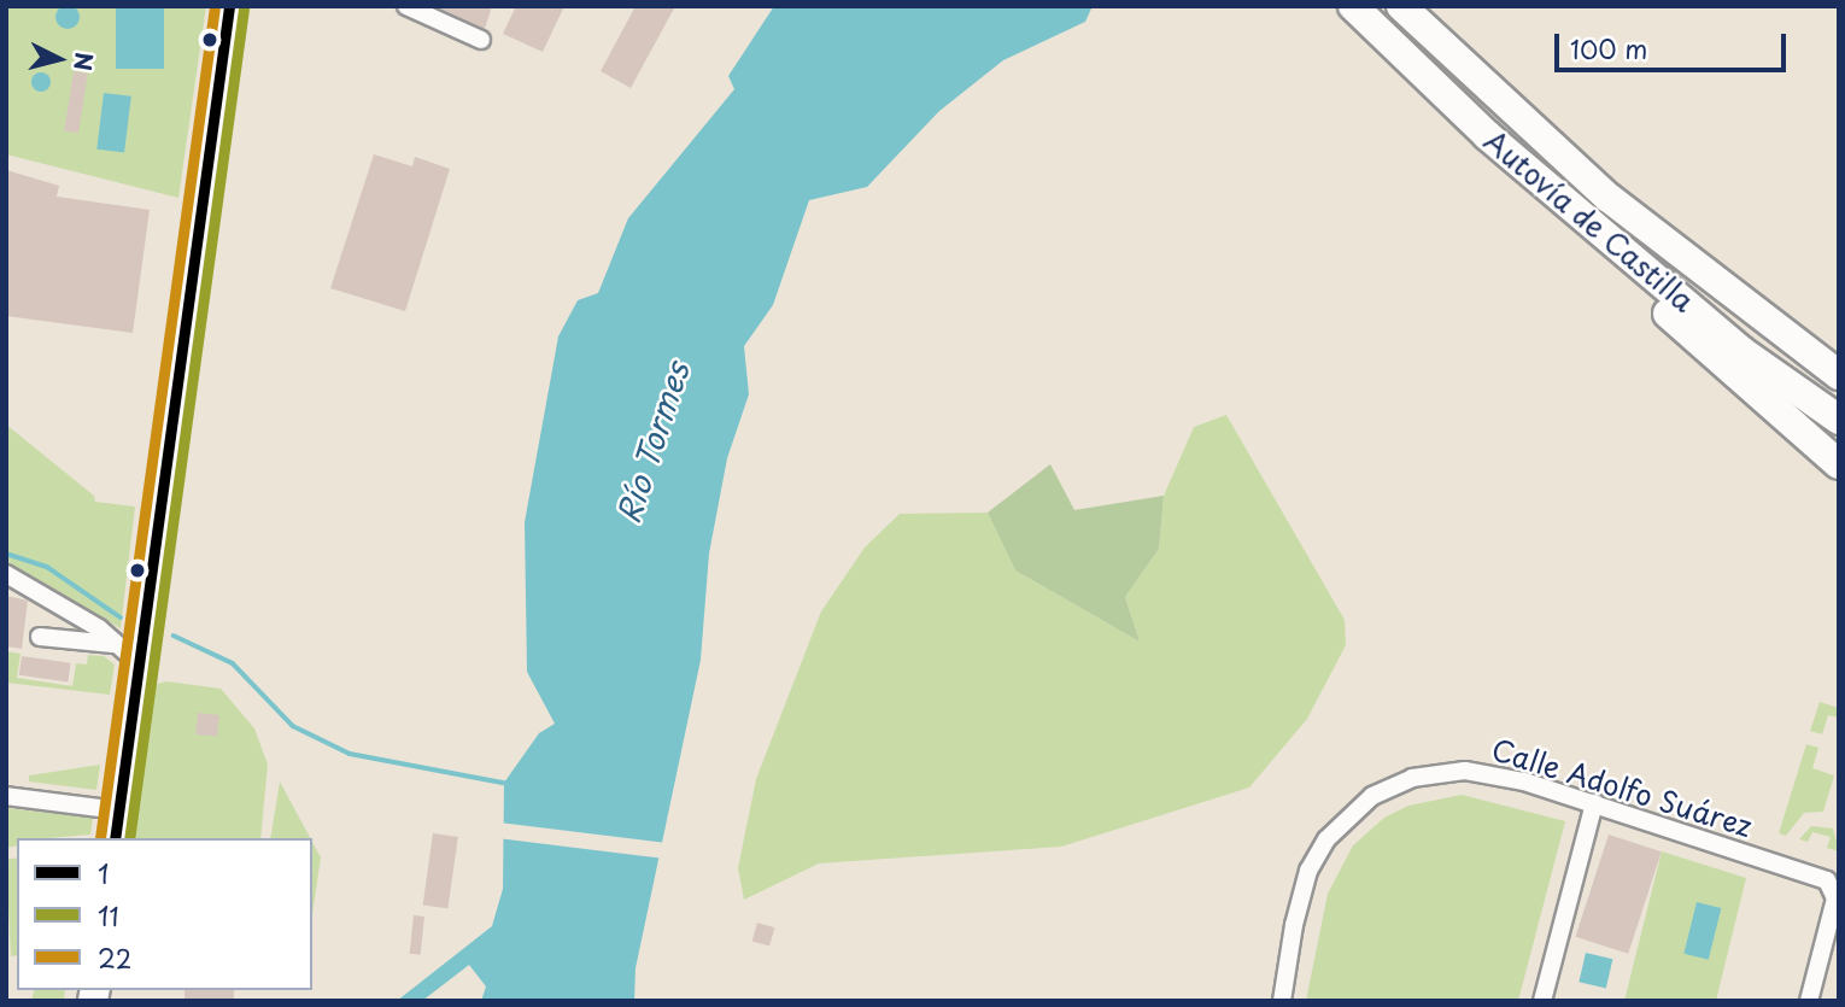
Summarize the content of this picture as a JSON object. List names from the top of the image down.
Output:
{
  "streets": {
    "highway": ["Autovía de Castilla"],
    "street": ["Calle Adolfo Suárez"]
  },
  "water": ["Río Tormes"],
  "lines": ["transit line 1", "transit line 22", "transit line 11"],
  "legend": ["1", "11", "22"],
  "scale_bar": "100 m",
  "north": "right"
}
